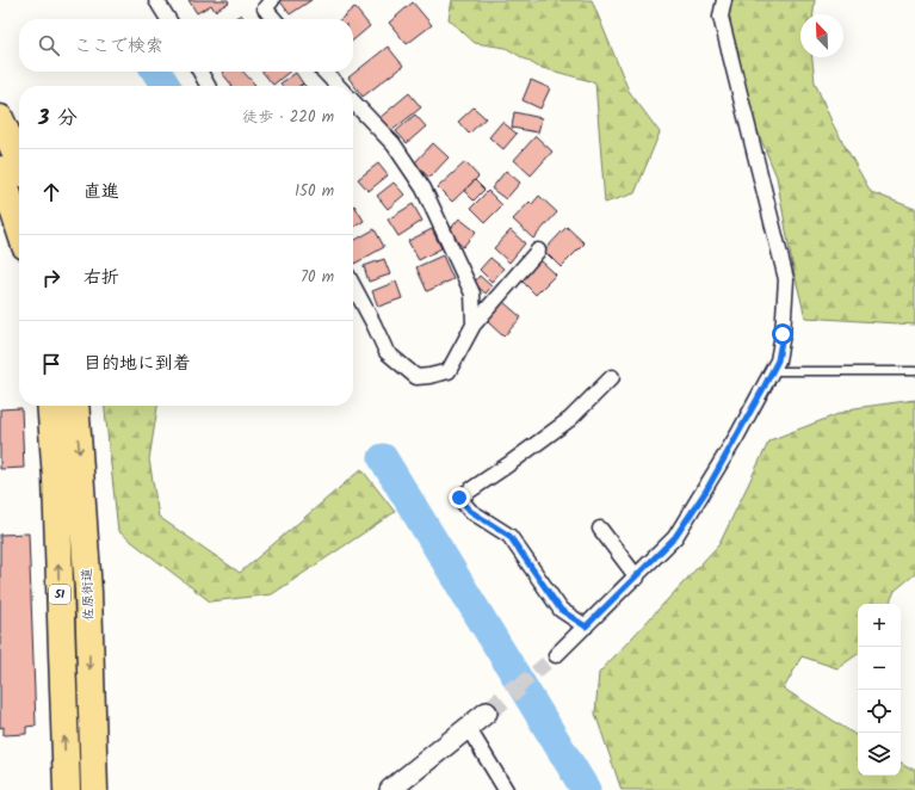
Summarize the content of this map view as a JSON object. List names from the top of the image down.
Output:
{
  "streets": {
    "highway": ["51", "佐原街道"]
  },
  "north": "top left",
  "page": {
    "search": "ここで検索",
    "heading": ["3 分", "徒歩 · 220 m"],
    "list": [
      ["直進", "150 m"],
      ["右折", "70 m"],
      "目的地に到着"
    ],
    "map_buttons": ["+", "−"]
  }
}
